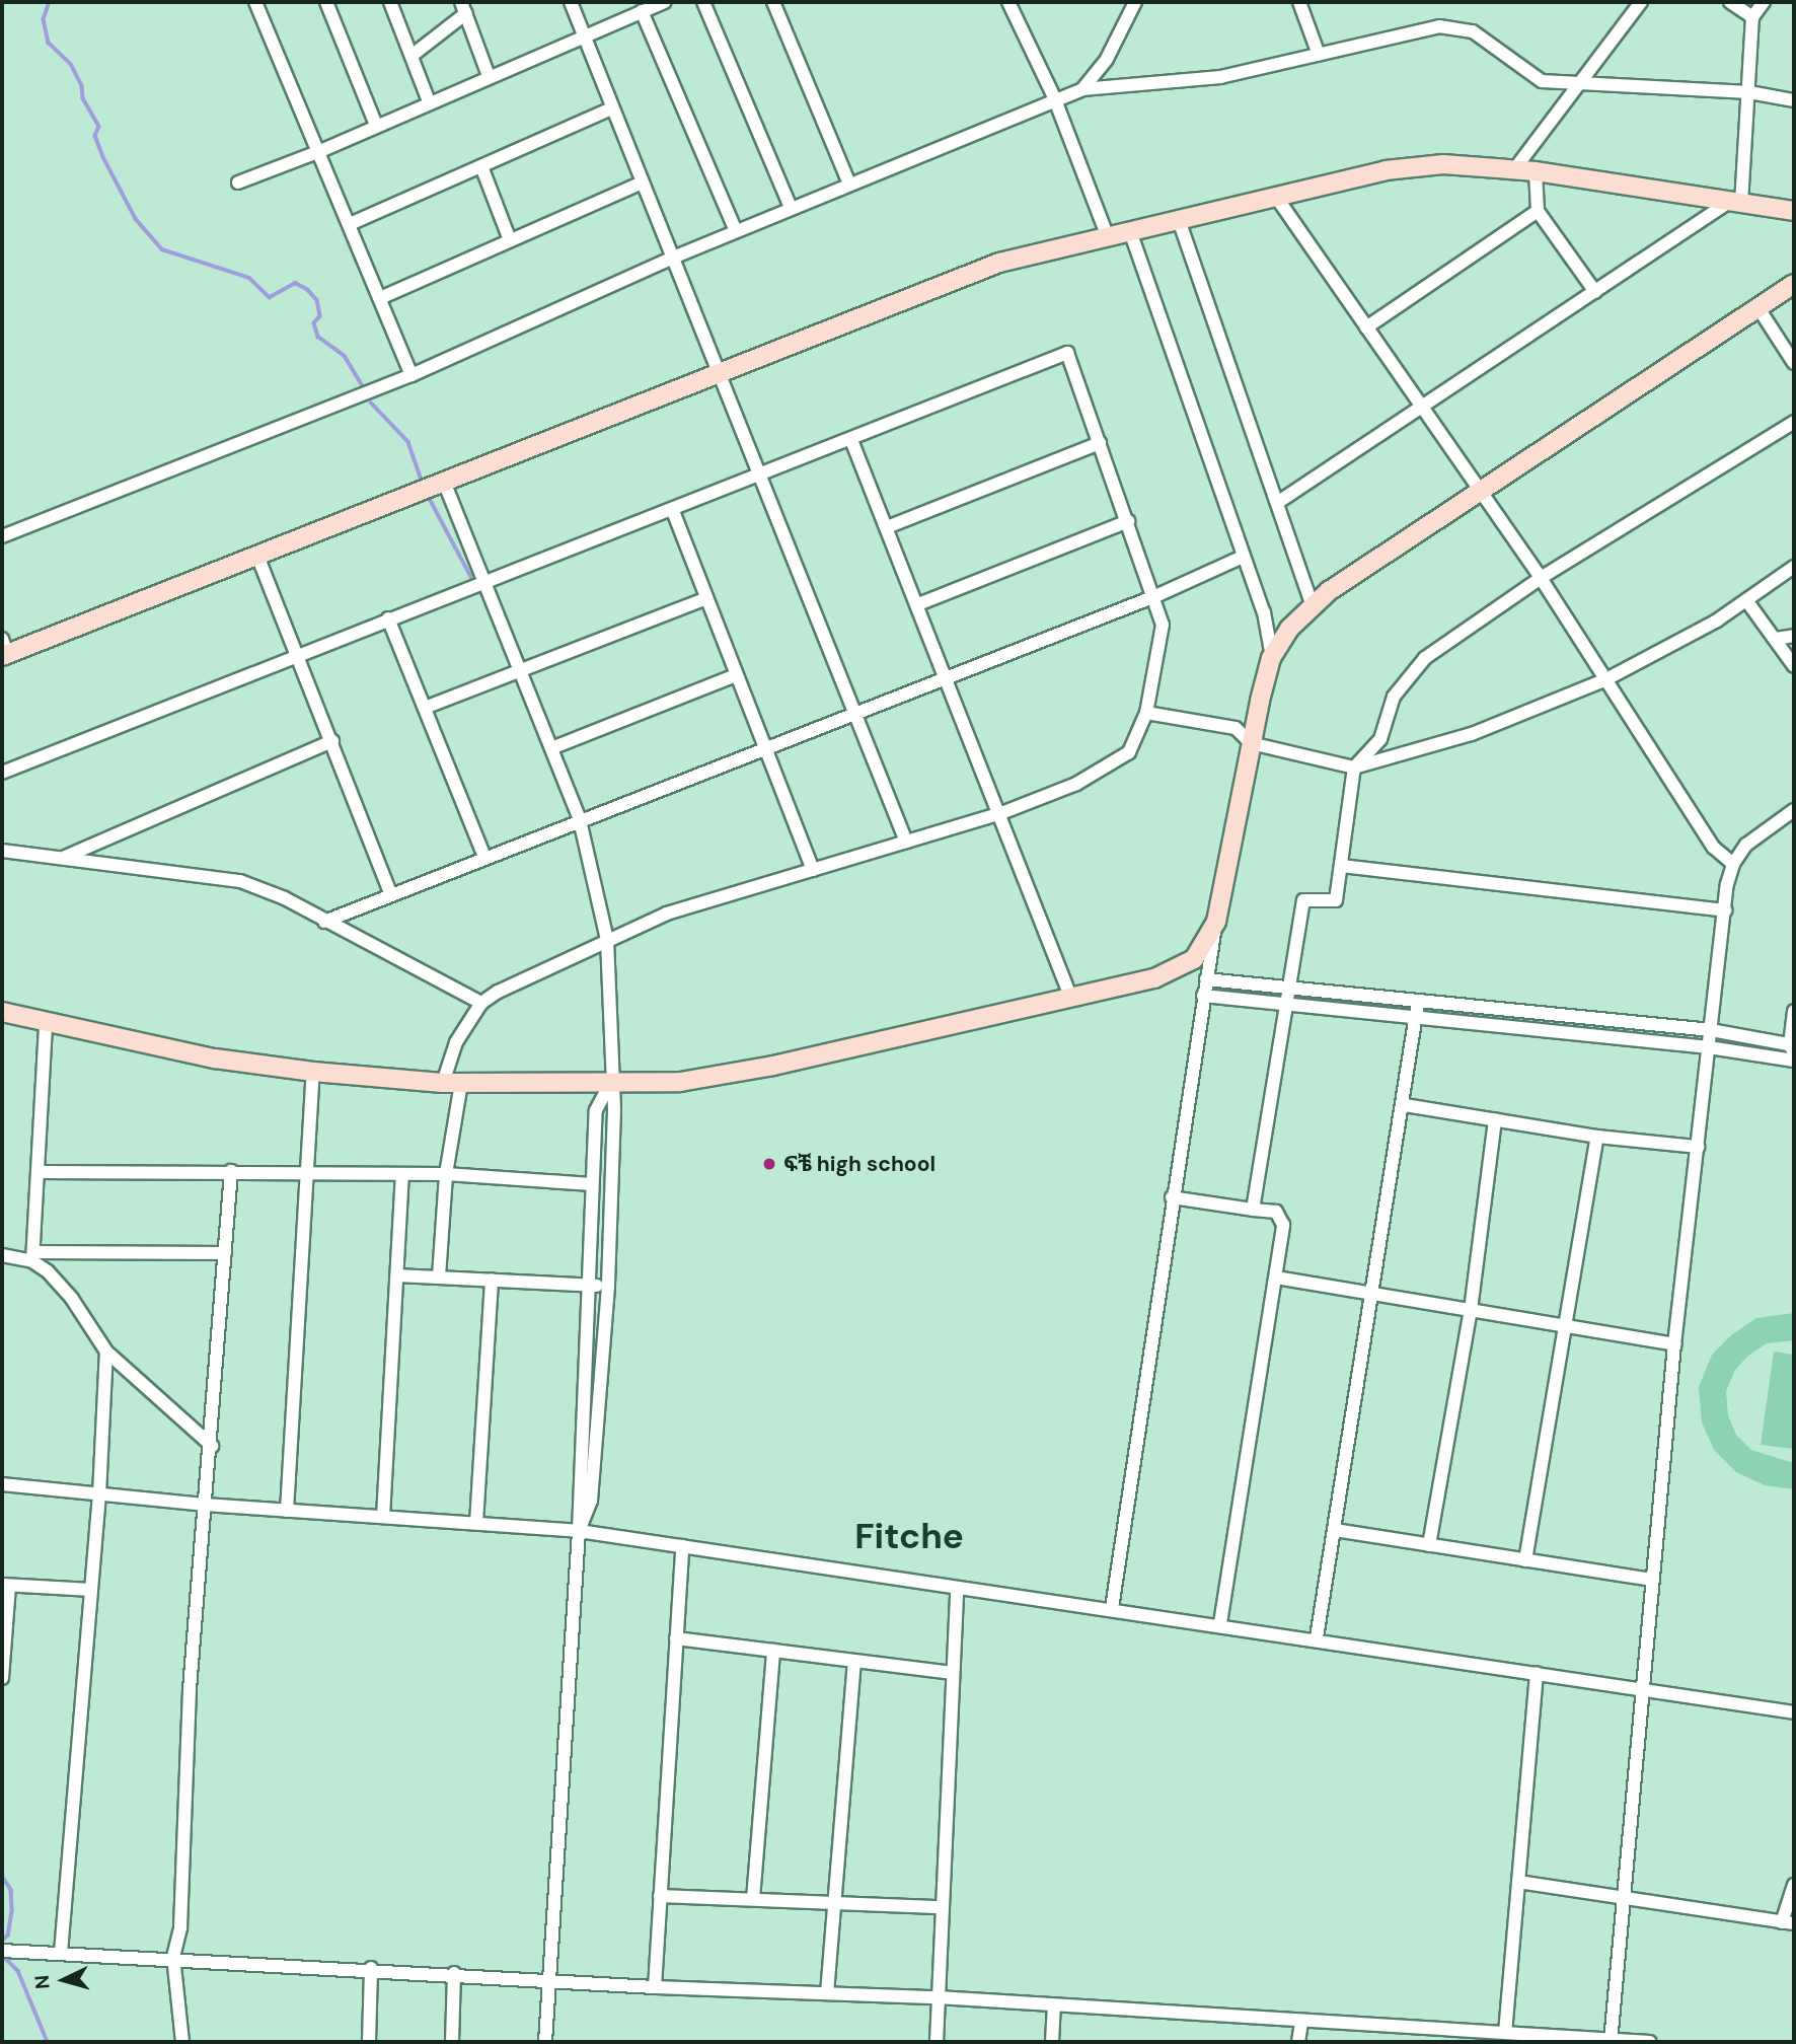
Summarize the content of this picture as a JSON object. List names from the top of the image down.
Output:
{
  "districts": ["Fitche"],
  "places": ["ፍቼ high school"],
  "north": "left"
}
